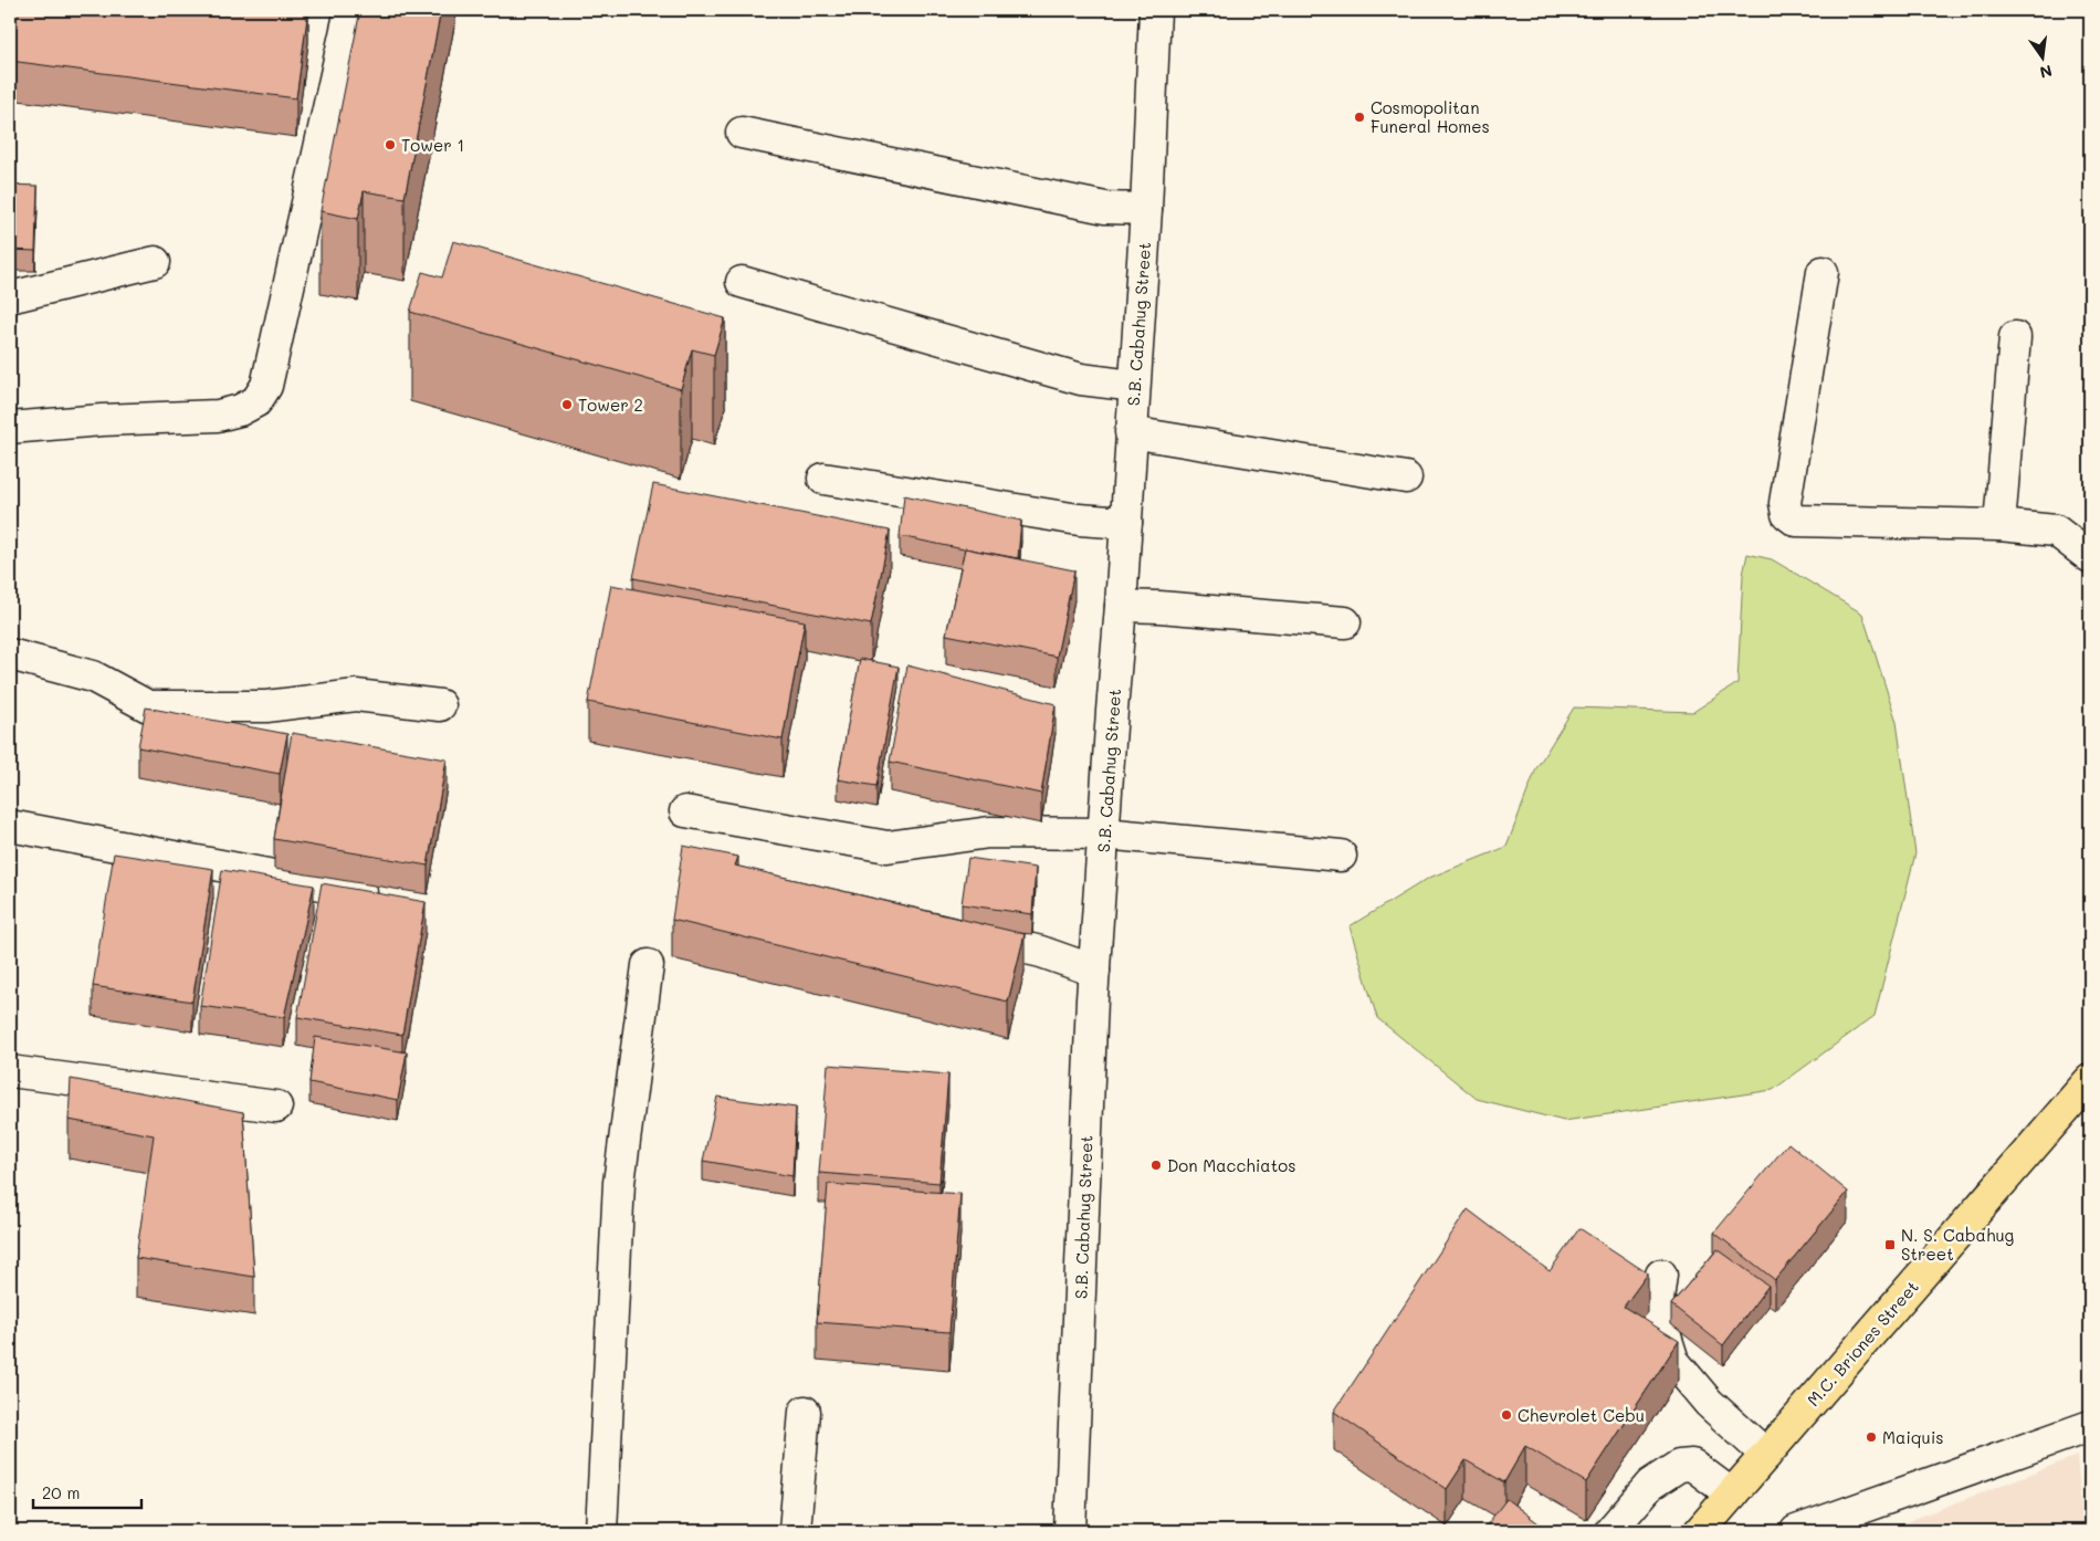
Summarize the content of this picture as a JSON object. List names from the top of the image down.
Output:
{
  "streets": {
    "main road": ["M.C. Briones Street"],
    "street": ["S.B. Cabahug Street"]
  },
  "places": {
    "other": [
      "Cosmopolitan Funeral Homes",
      "Tower 1",
      "Tower 2",
      "Don Macchiatos",
      "Chevrolet Cebu",
      "Maiquis"
    ],
    "transit": ["N. S. Cabahug Street"]
  },
  "scale_bar": "20 m",
  "north": "bottom"
}
